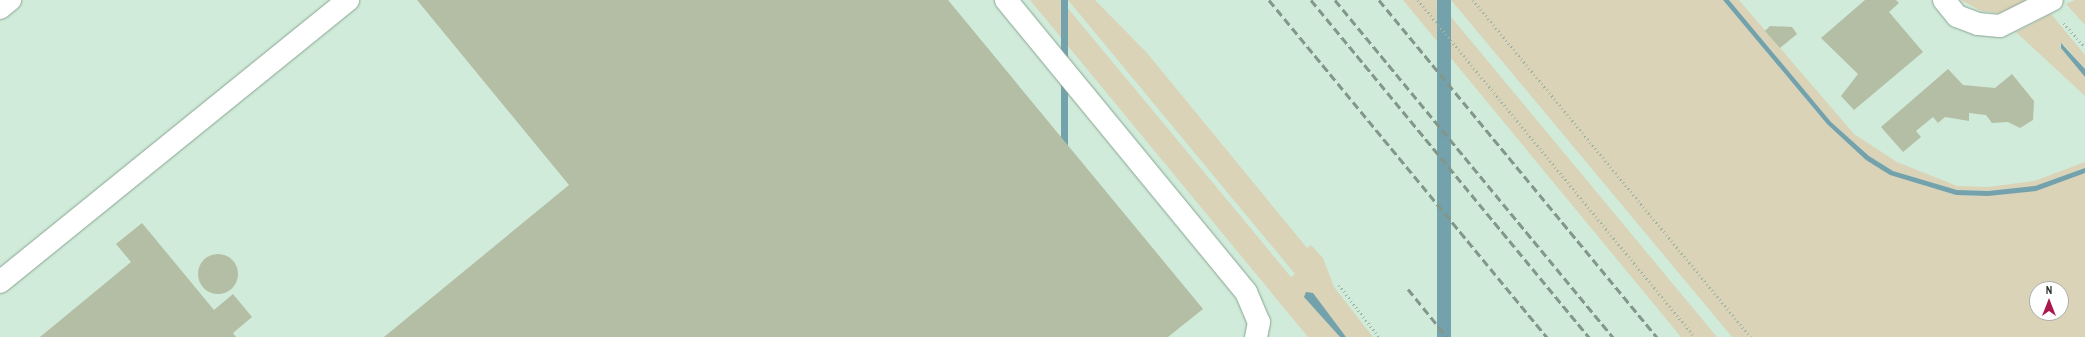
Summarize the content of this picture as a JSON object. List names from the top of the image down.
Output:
{
  "north": "top"
}
